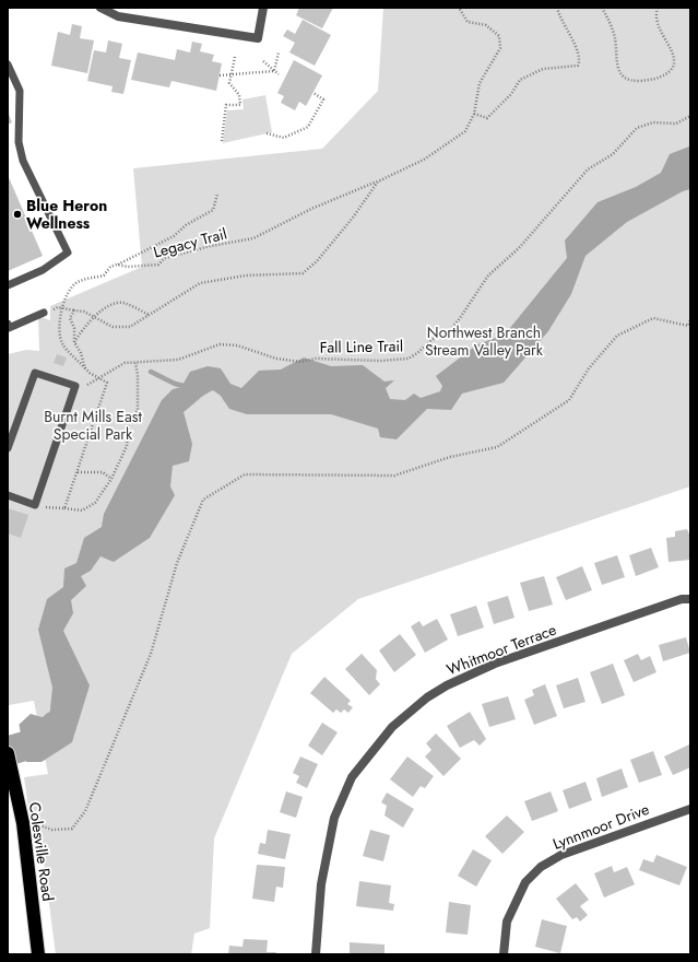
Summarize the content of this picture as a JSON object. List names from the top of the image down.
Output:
{
  "streets": {
    "highway": ["Colesville Road"],
    "street": ["Whitmoor Terrace", "Lynnmoor Drive"],
    "path": ["Legacy Trail", "Fall Line Trail"]
  },
  "parks": ["Northwest Branch Stream Valley Park", "Burnt Mills East Special Park"],
  "places": ["Blue Heron Wellness"]
}
